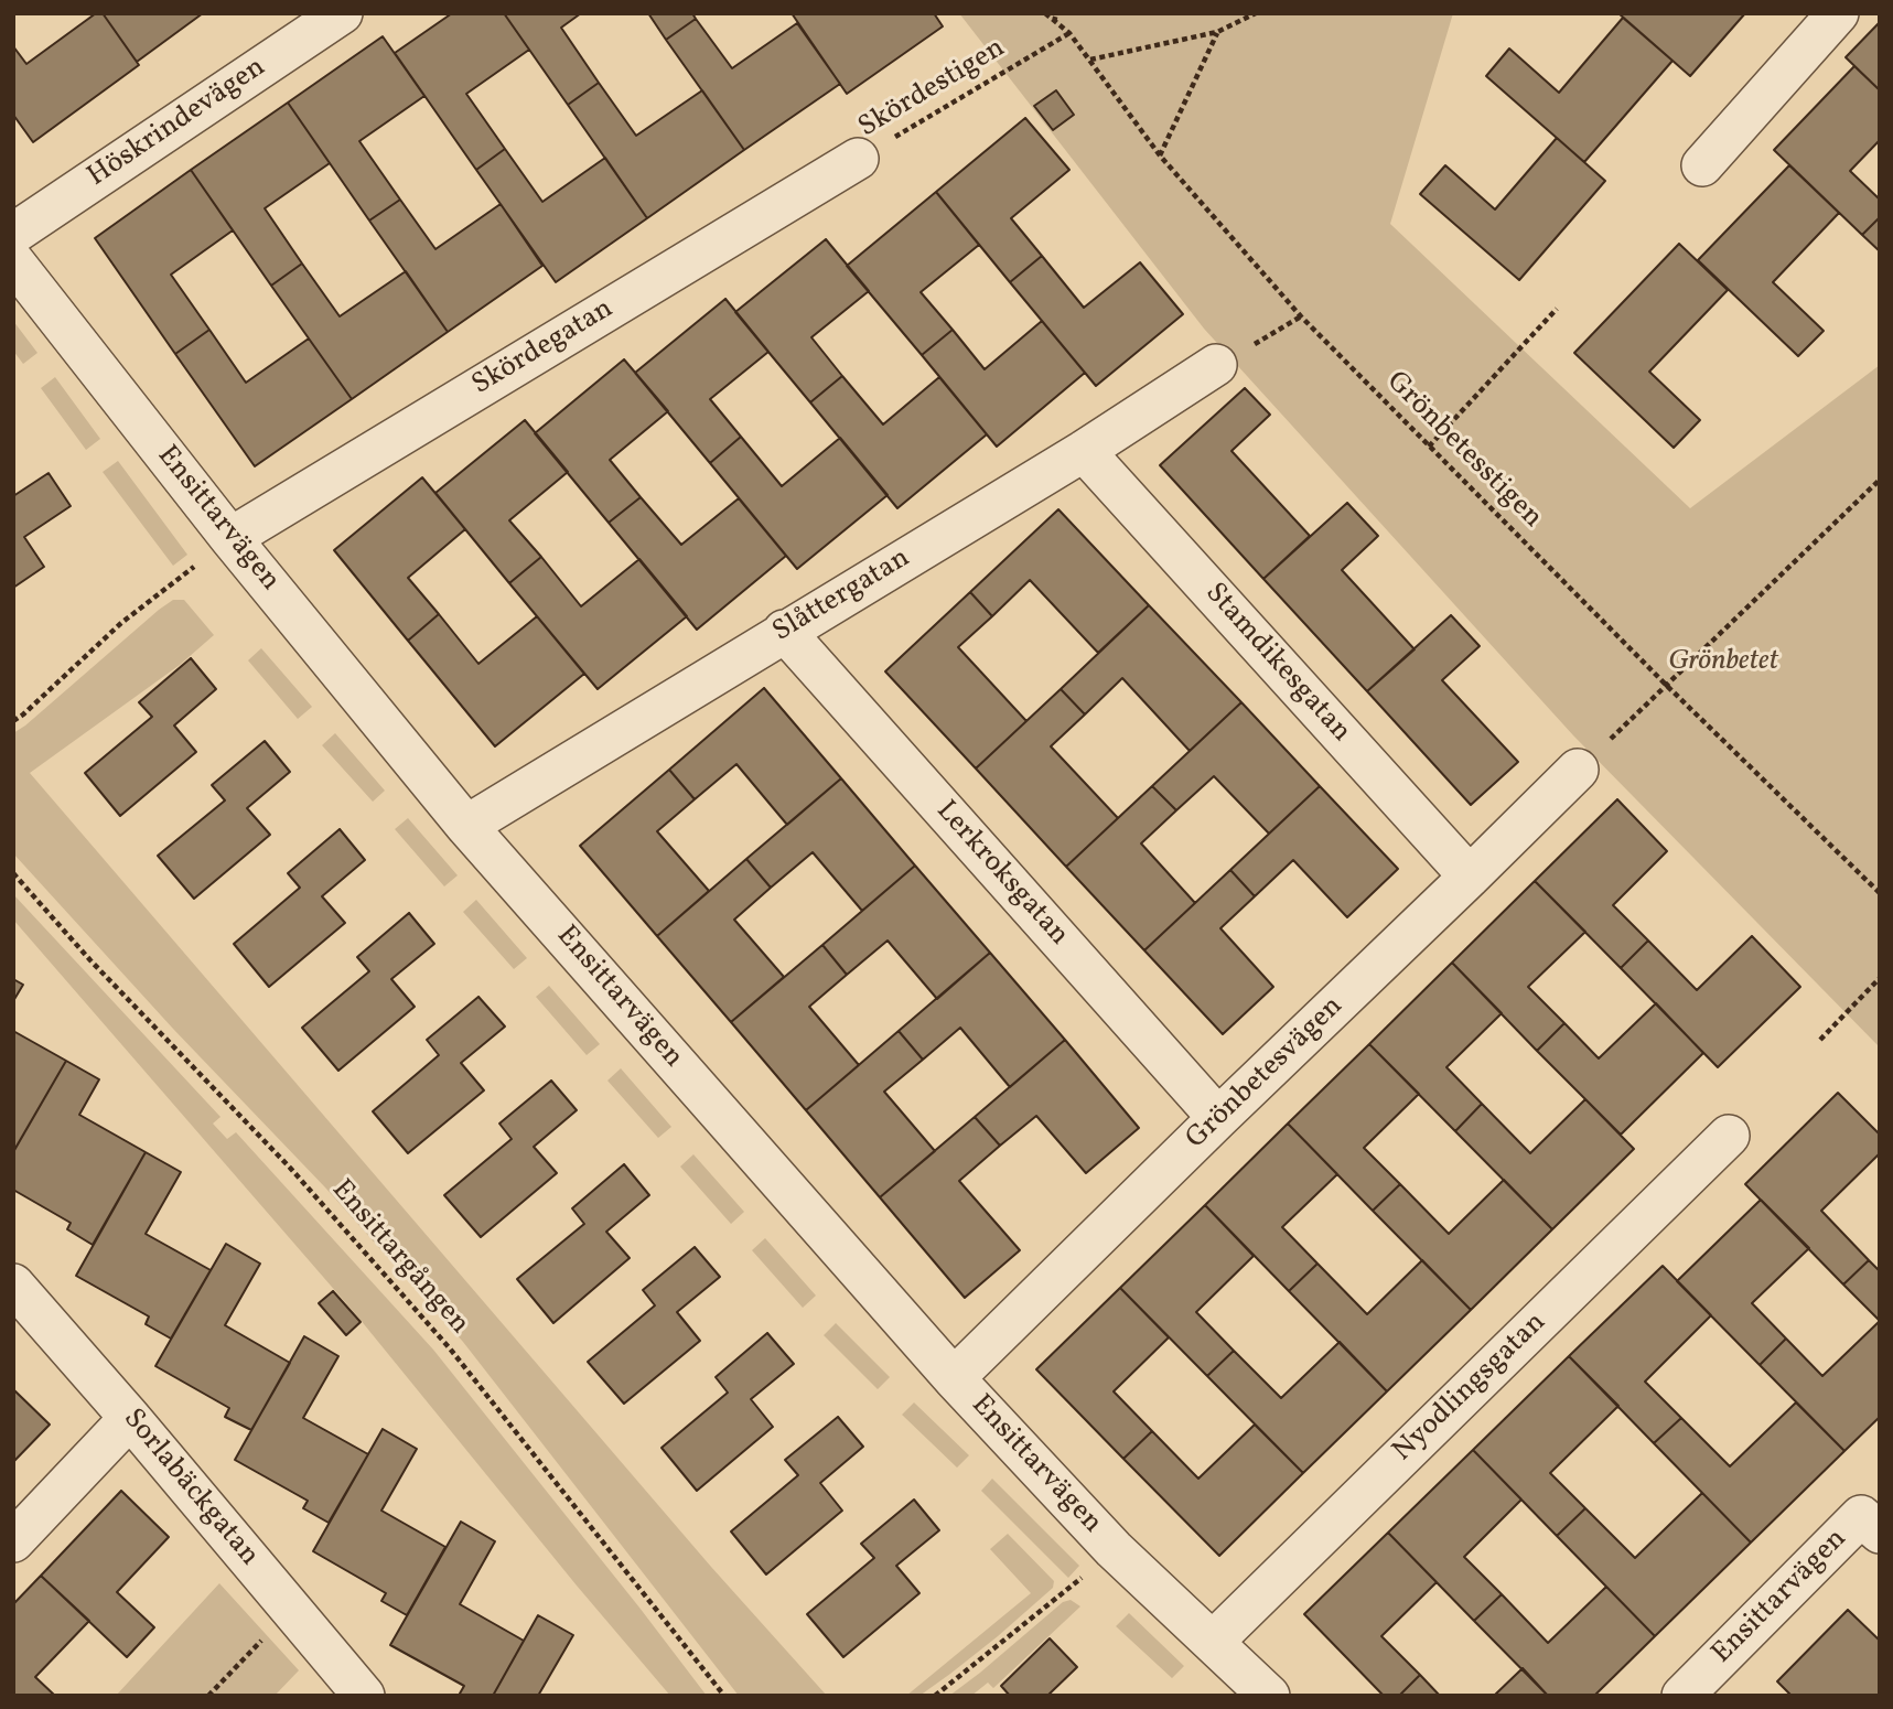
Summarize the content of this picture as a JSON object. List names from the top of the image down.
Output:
{
  "streets": {
    "street": [
      "Höskrindevägen",
      "Skördegatan",
      "Ensittarvägen",
      "Slåttergatan",
      "Stamdikesgatan",
      "Lerkroksgatan",
      "Grönbetesvägen",
      "Nyodlingsgatan",
      "Sorlabäckgatan"
    ],
    "path": ["Skördestigen", "Grönbetesstigen", "Ensittargången"]
  },
  "crossings": [
    ["Skördestigen", "Skördegatan"],
    ["Skördestigen", "Grönbetesstigen"],
    ["Skördegatan", "Ensittarvägen"],
    ["Ensittarvägen", "Slåttergatan"],
    ["Ensittarvägen", "Grönbetesvägen"],
    ["Ensittarvägen", "Nyodlingsgatan"],
    ["Slåttergatan", "Stamdikesgatan"],
    ["Slåttergatan", "Lerkroksgatan"],
    ["Stamdikesgatan", "Grönbetesvägen"],
    ["Lerkroksgatan", "Grönbetesvägen"]
  ],
  "parks": ["Grönbetet"]
}
